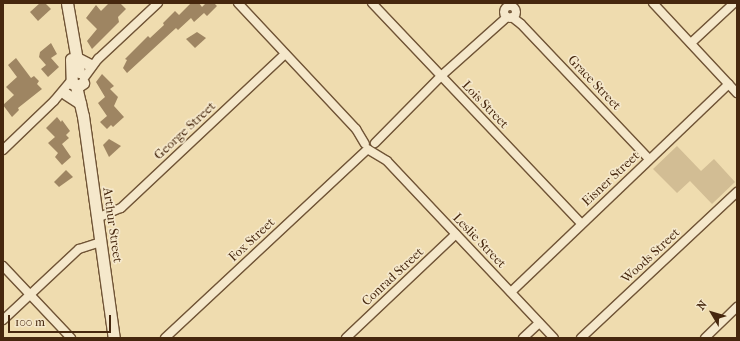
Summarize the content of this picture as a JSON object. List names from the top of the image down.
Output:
{
  "streets": {
    "street": [
      "Grace Street",
      "Lois Street",
      "George Street",
      "Eisner Street",
      "Arthur Street",
      "Fox Street",
      "Leslie Street",
      "Woods Street",
      "Conrad Street"
    ]
  },
  "crossings": [
    ["Grace Street", "Eisner Street"],
    ["Grace Street", "Fox Street"],
    ["Lois Street", "Eisner Street"],
    ["Lois Street", "Fox Street"],
    ["George Street", "Arthur Street"],
    ["George Street", "Leslie Street"],
    ["Eisner Street", "Leslie Street"],
    ["Fox Street", "Leslie Street"],
    ["Leslie Street", "Conrad Street"]
  ],
  "scale_bar": "100 m",
  "north": "top left"
}
